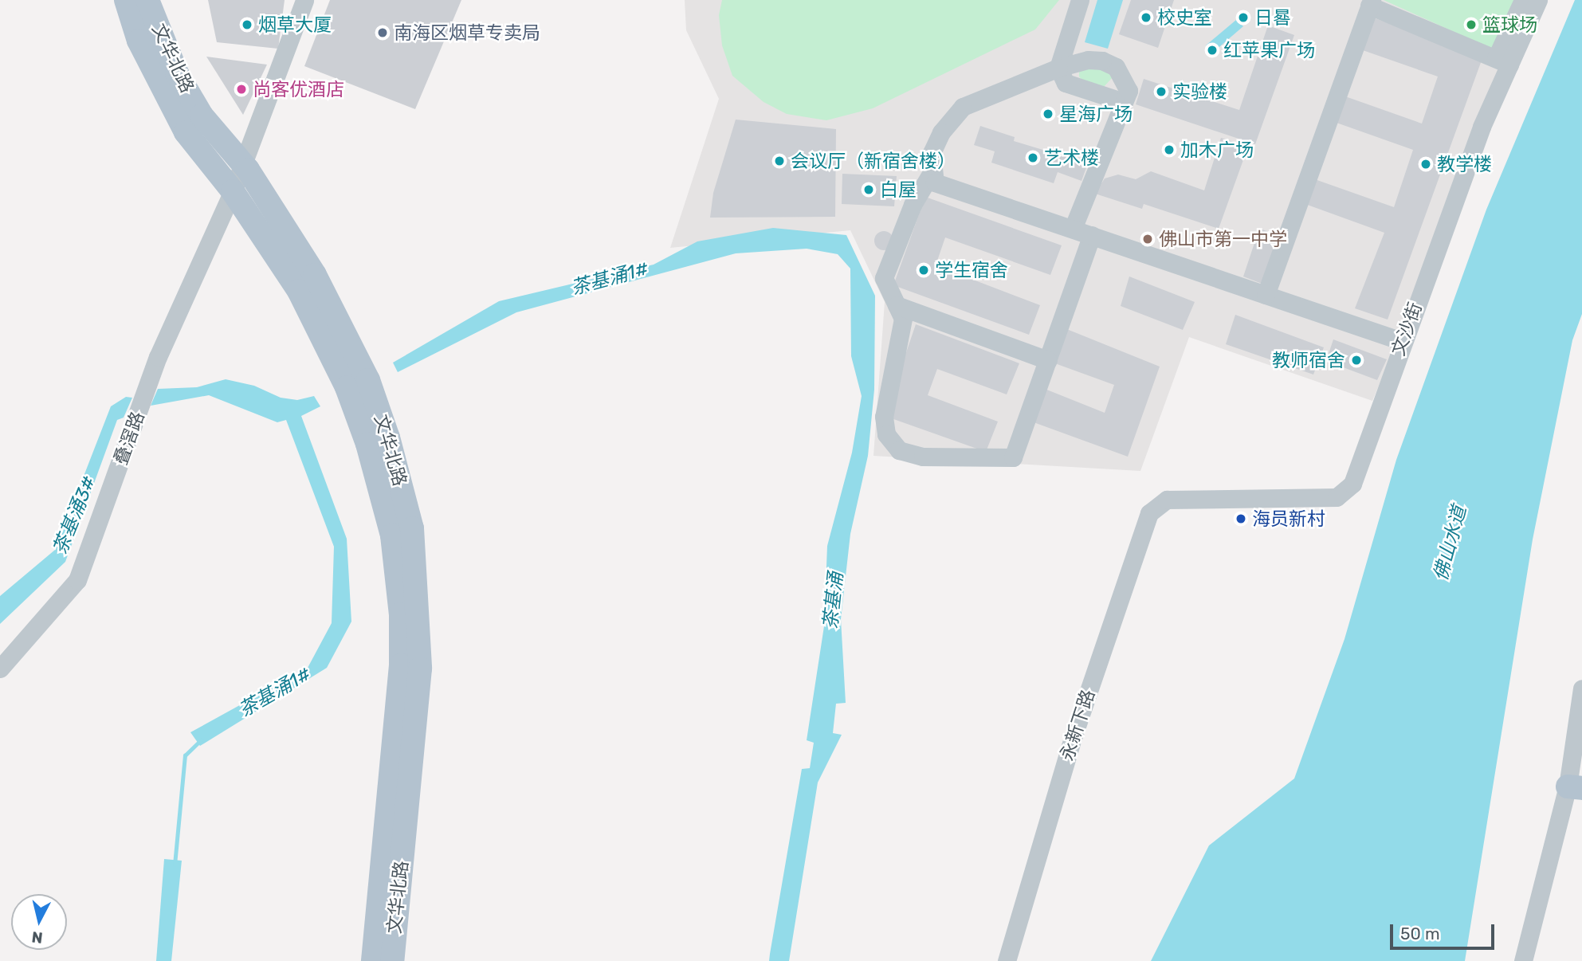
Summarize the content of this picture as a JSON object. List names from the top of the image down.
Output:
{
  "streets": {
    "main road": ["文华北路"],
    "street": ["文沙街", "叠滘路", "永新下路"]
  },
  "crossings": [
    ["文华北路", "叠滘路"],
    ["文沙街", "永新下路"]
  ],
  "water": [
    "茶基涌1#",
    "茶基涌3#",
    "佛山水道",
    "茶基涌"
  ],
  "places": [
    "校史室",
    "日晷",
    "烟草大厦",
    "篮球场",
    "南海区烟草专卖局",
    "红苹果广场",
    "尚客优酒店",
    "实验楼",
    "星海广场",
    "加木广场",
    "艺术楼",
    "会议厅（新宿舍楼）",
    "教学楼",
    "白屋",
    "佛山市第一中学",
    "学生宿舍",
    "教师宿舍",
    "海员新村"
  ],
  "scale_bar": "50 m",
  "north": "bottom"
}
